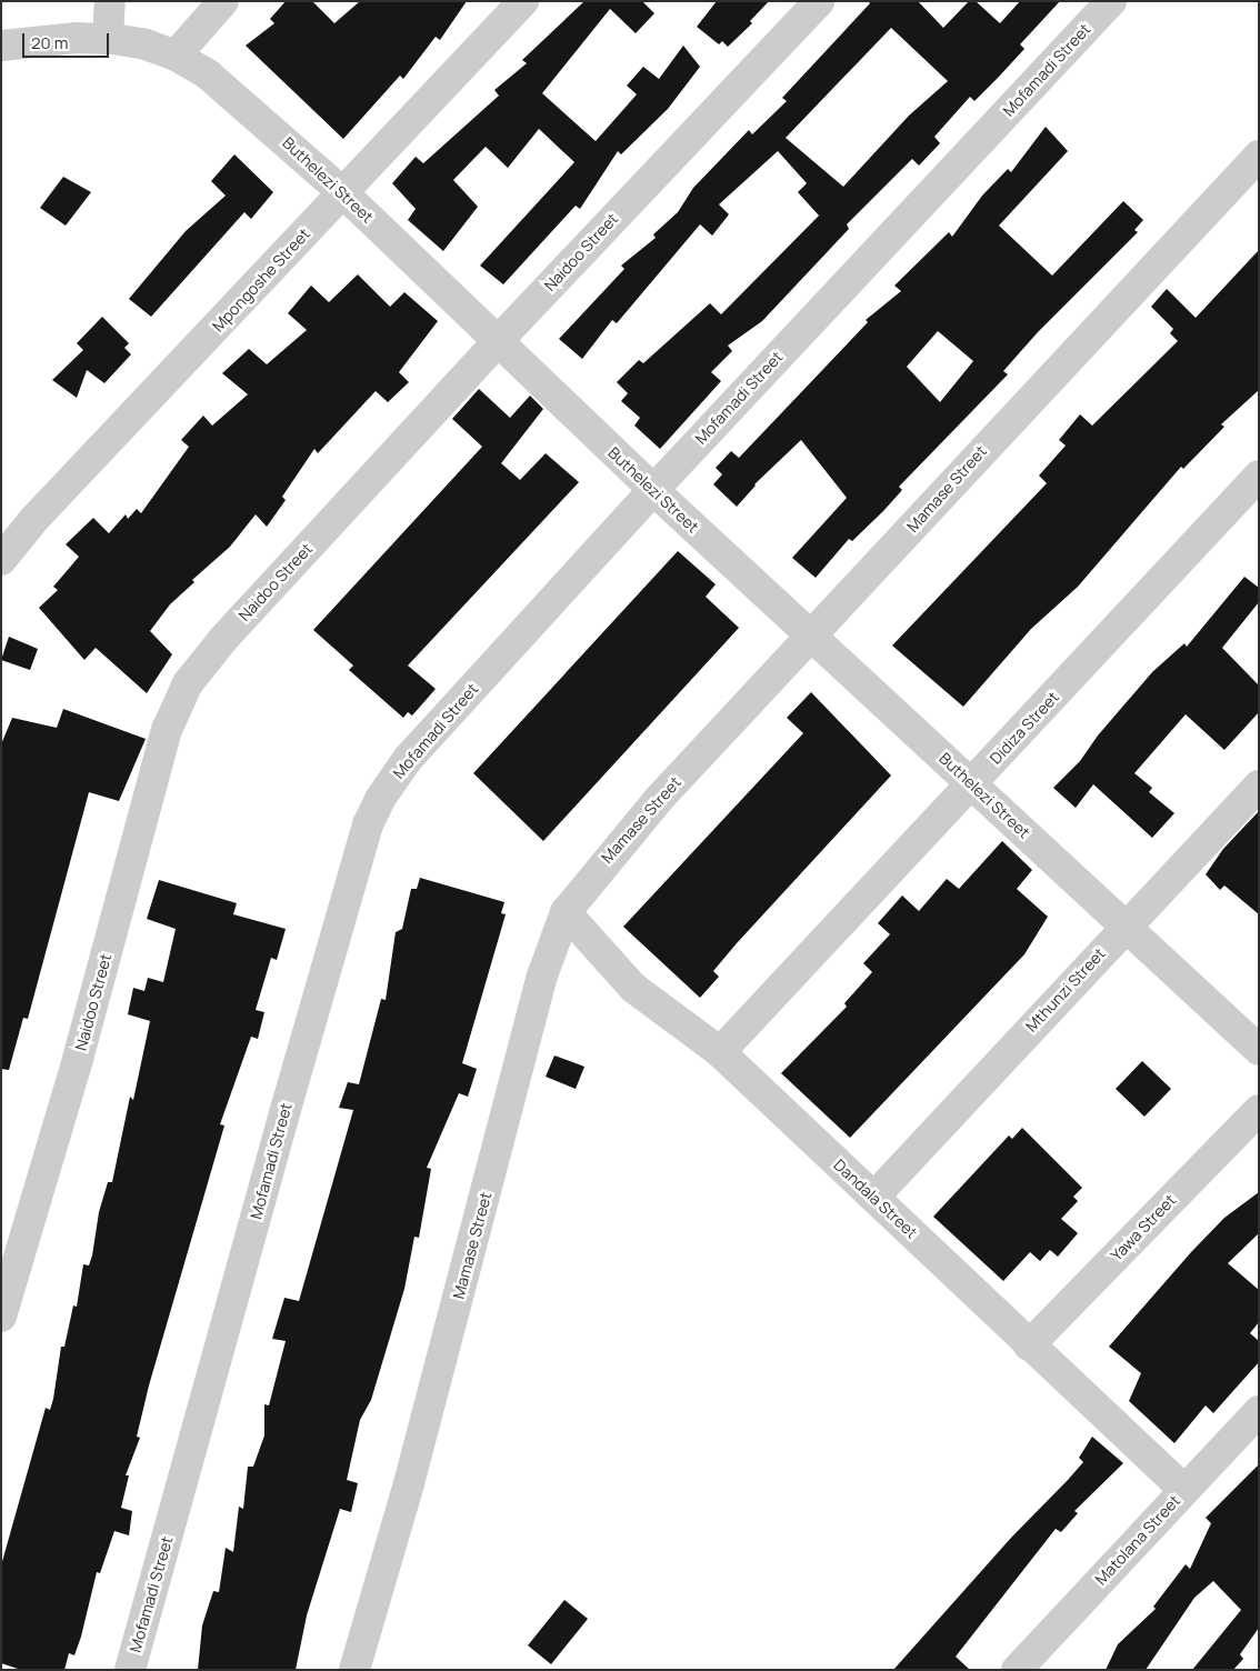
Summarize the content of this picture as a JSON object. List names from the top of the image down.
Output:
{
  "streets": {
    "street": [
      "Mofamadi Street",
      "Buthelezi Street",
      "Naidoo Street",
      "Mpongoshe Street",
      "Mamase Street",
      "Didiza Street",
      "Mthunzi Street",
      "Dandala Street",
      "Yawa Street",
      "Matolana Street"
    ]
  },
  "crossings": [
    ["Mofamadi Street", "Buthelezi Street"],
    ["Buthelezi Street", "Naidoo Street"],
    ["Buthelezi Street", "Mpongoshe Street"],
    ["Buthelezi Street", "Mamase Street"],
    ["Buthelezi Street", "Didiza Street"],
    ["Buthelezi Street", "Mthunzi Street"],
    ["Mamase Street", "Dandala Street"],
    ["Didiza Street", "Dandala Street"],
    ["Mthunzi Street", "Dandala Street"],
    ["Dandala Street", "Yawa Street"],
    ["Dandala Street", "Matolana Street"]
  ],
  "scale_bar": "20 m"
}
